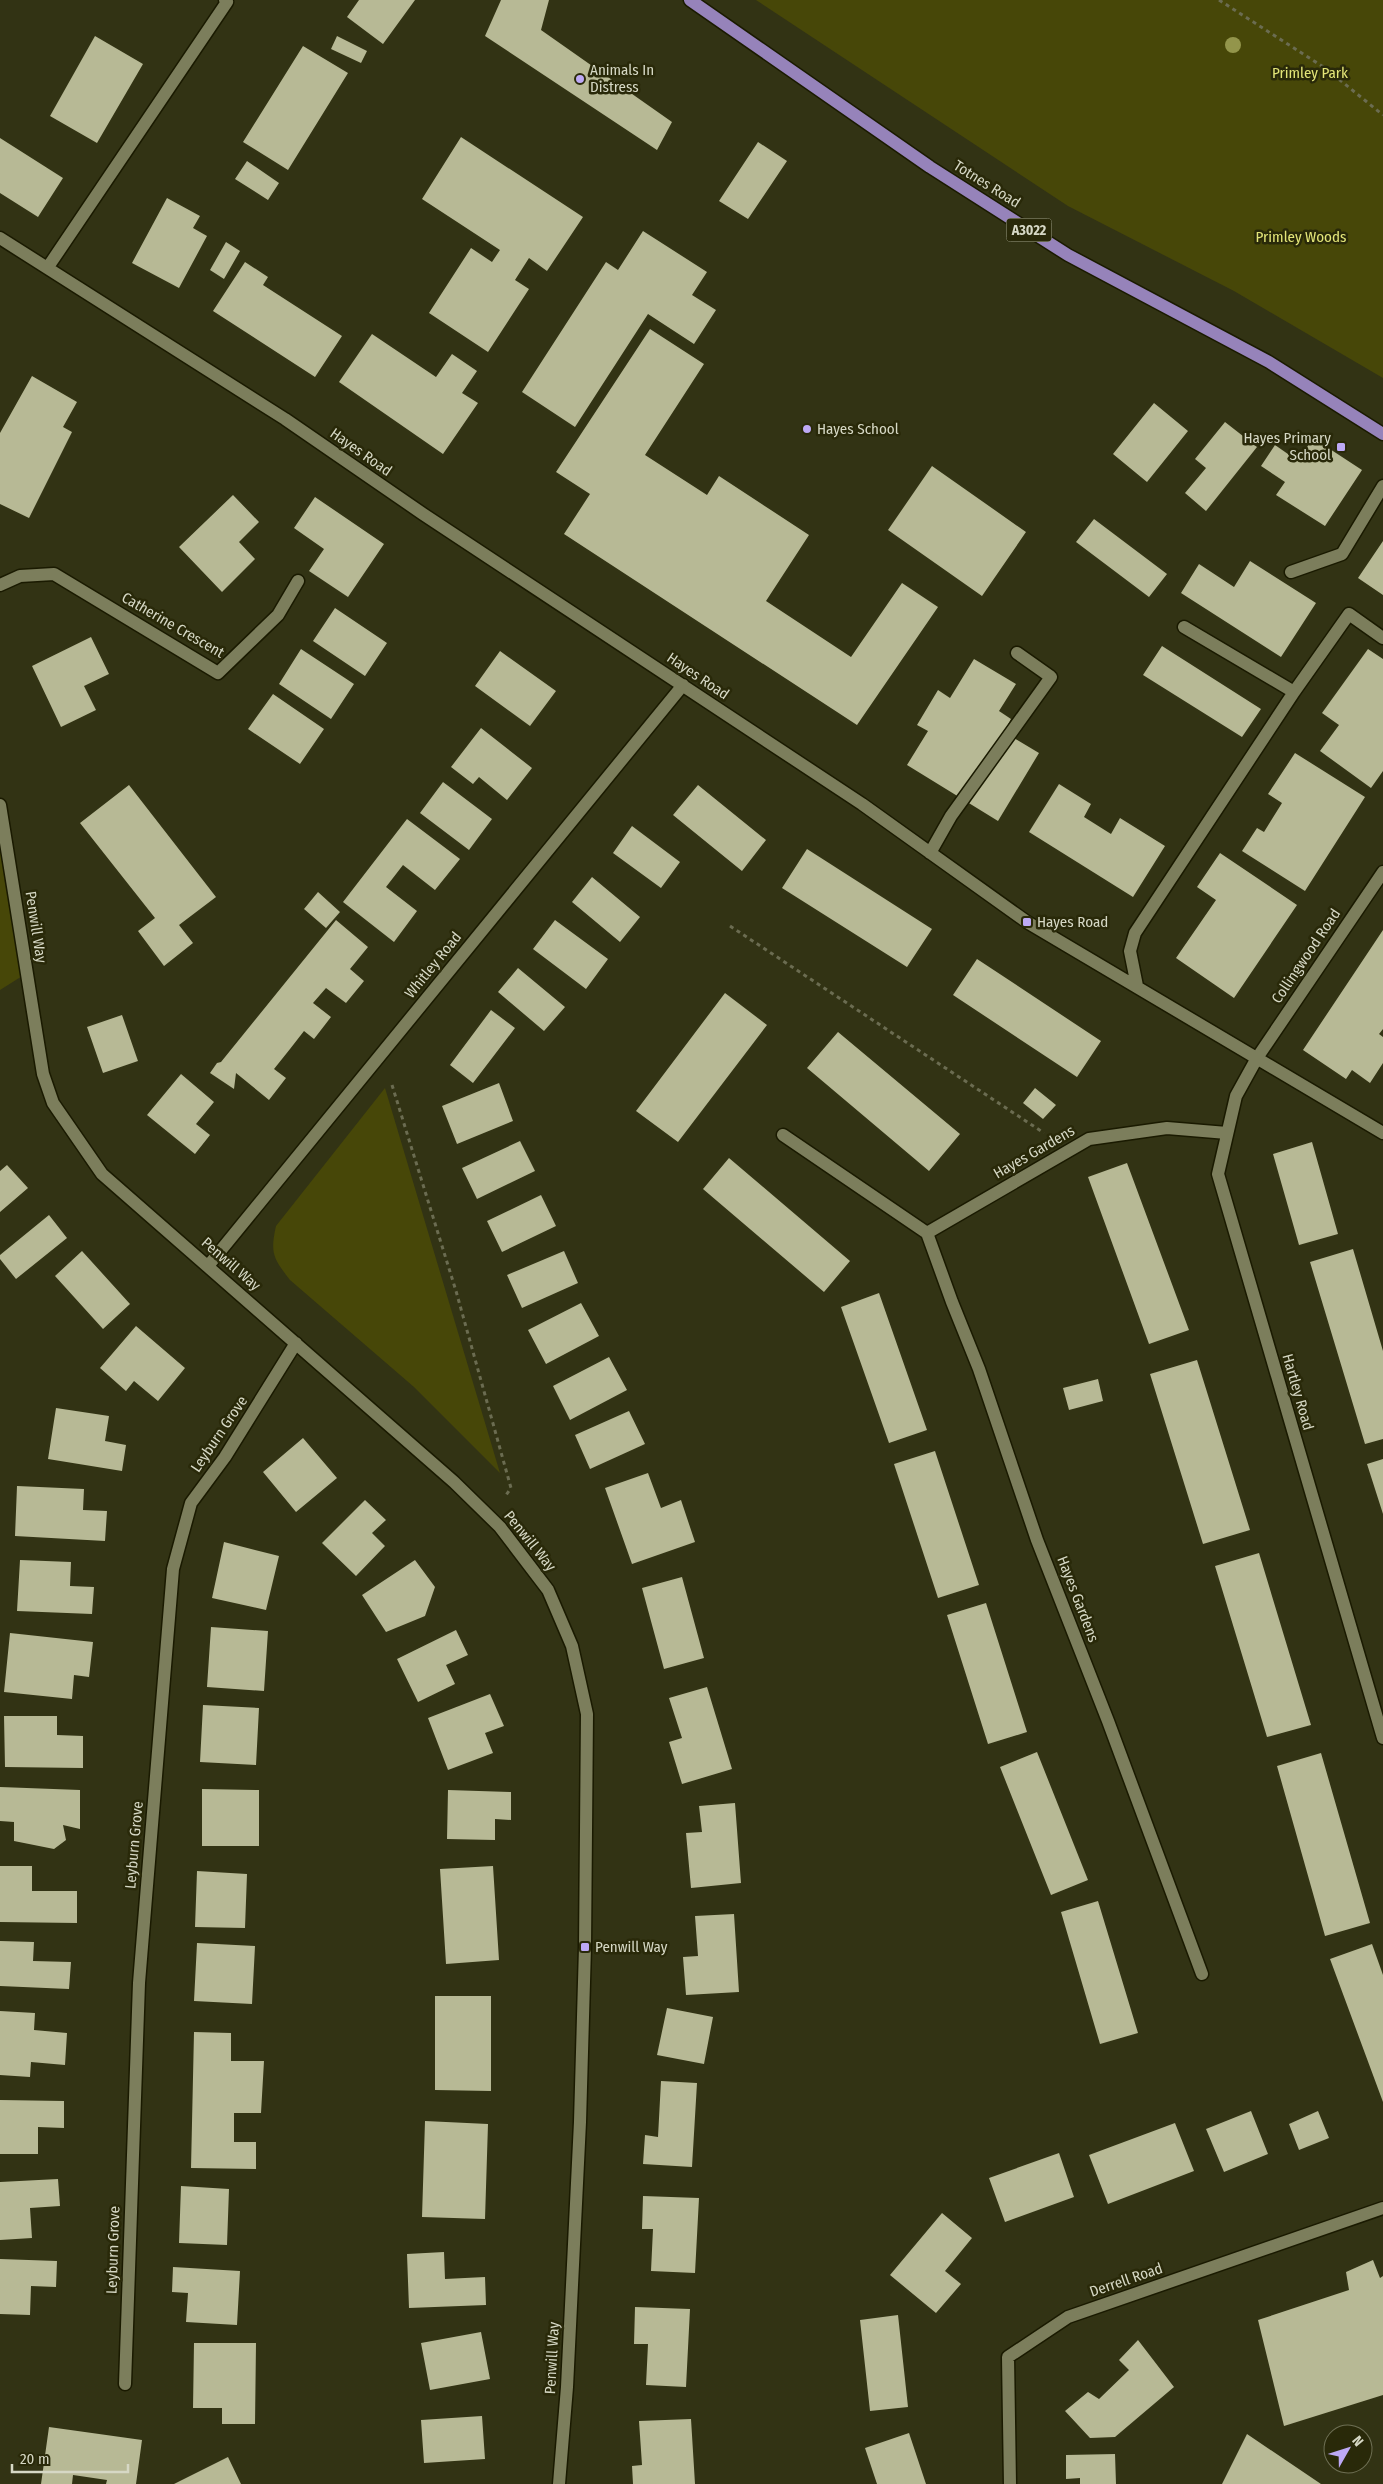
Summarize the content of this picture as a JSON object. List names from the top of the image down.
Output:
{
  "streets": {
    "main road": ["Totnes Road", "A3022"],
    "street": [
      "Hayes Road",
      "Catherine Crescent",
      "Penwill Way",
      "Collingwood Road",
      "Whitley Road",
      "Hayes Gardens",
      "Hartley Road",
      "Leyburn Grove",
      "Derrell Road"
    ]
  },
  "crossings": [
    ["Hayes Road", "Collingwood Road"],
    ["Hayes Road", "Whitley Road"],
    ["Hayes Road", "Hartley Road"],
    ["Penwill Way", "Whitley Road"],
    ["Penwill Way", "Leyburn Grove"],
    ["Collingwood Road", "Hartley Road"],
    ["Hayes Gardens", "Hartley Road"]
  ],
  "parks": ["Primley Park", "Primley Woods"],
  "places": {
    "other": ["Animals In Distress", "Hayes School"],
    "transit": ["Hayes Primary School", "Hayes Road", "Penwill Way"]
  },
  "scale_bar": "20 m",
  "north": "top right"
}
